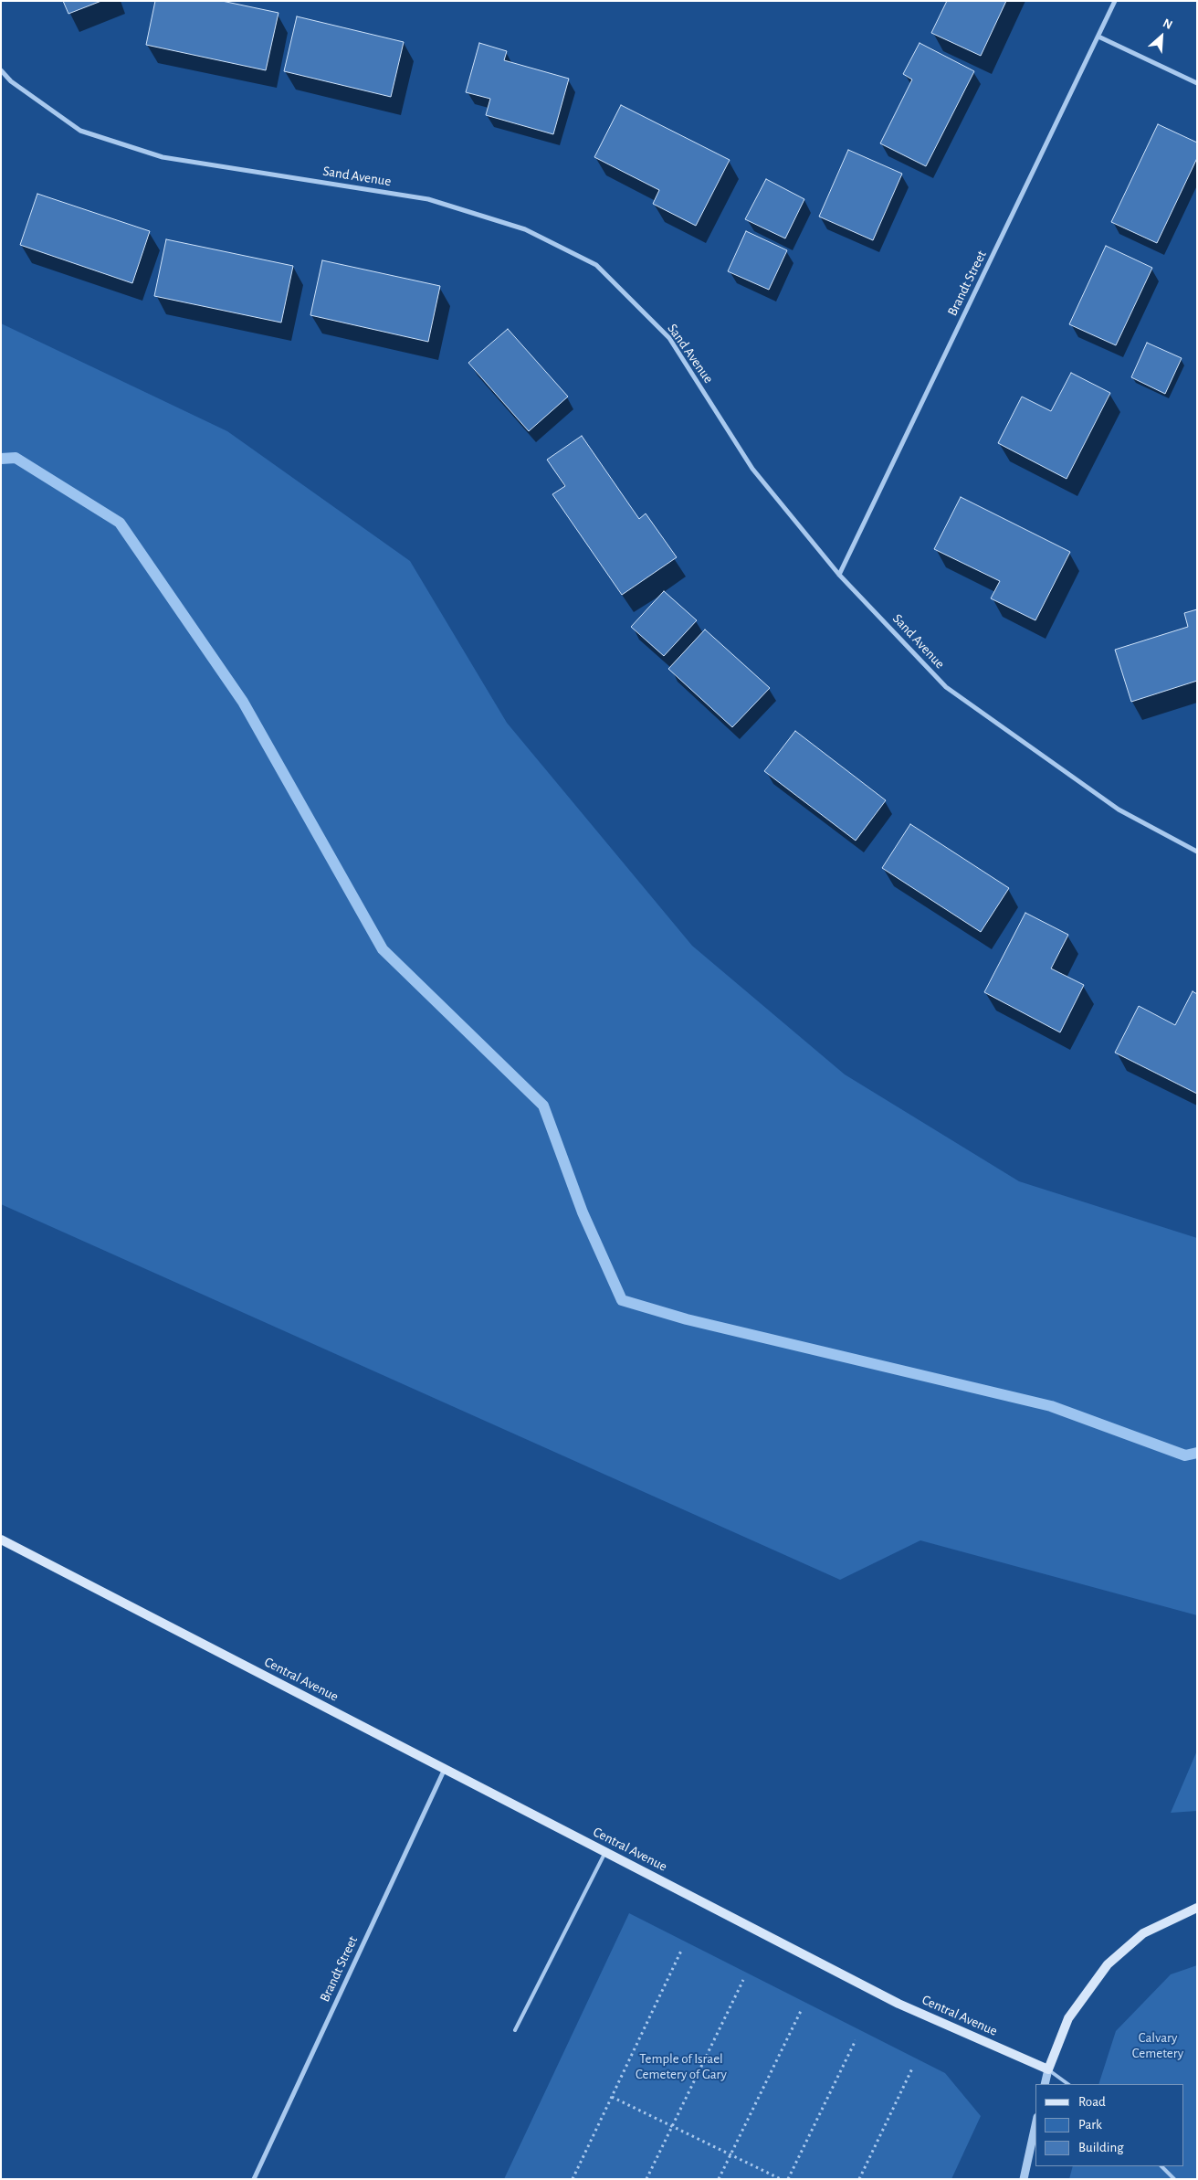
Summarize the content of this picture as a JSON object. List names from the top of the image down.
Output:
{
  "streets": {
    "main road": ["Central Avenue"],
    "street": ["Sand Avenue", "Brandt Street"]
  },
  "crossings": [
    ["Sand Avenue", "Brandt Street"],
    ["Brandt Street", "Central Avenue"]
  ],
  "parks": ["Calvary Cemetery", "Temple of Israel Cemetery of Gary"],
  "legend": ["Road", "Park", "Building"],
  "north": "top right"
}
